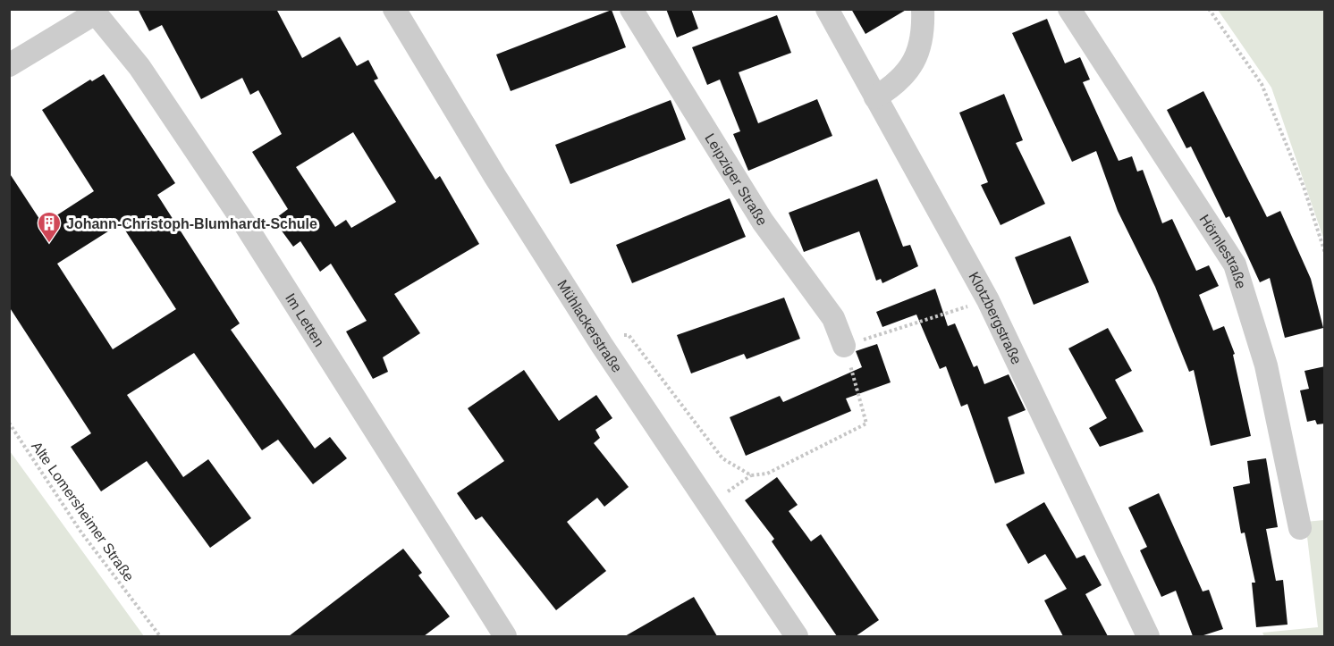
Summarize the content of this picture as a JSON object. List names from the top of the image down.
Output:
{
  "streets": {
    "street": [
      "Leipziger Straße",
      "Hörnlestraße",
      "Im Letten",
      "Klotzbergstraße",
      "Mühlackerstraße"
    ],
    "path": ["Alte Lomersheimer Straße"]
  },
  "places": {
    "building": ["Johann-Christoph-Blumhardt-Schule"]
  }
}
